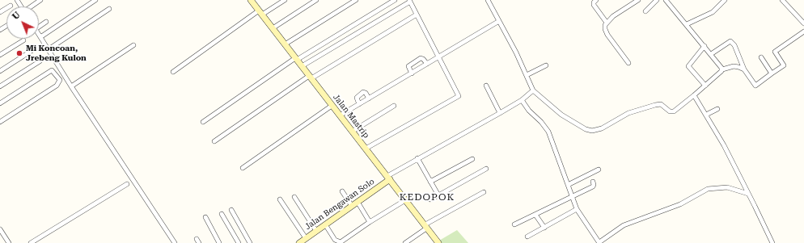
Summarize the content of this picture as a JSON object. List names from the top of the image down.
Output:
{
  "streets": {
    "main road": ["Jalan Mastrip", "Jalan Bengawan Solo"]
  },
  "crossings": [
    ["Jalan Mastrip", "Jalan Bengawan Solo"]
  ],
  "districts": ["KEDOPOK"],
  "places": ["Mi Koncoan, Jrebeng Kulon"],
  "north": "top left"
}
